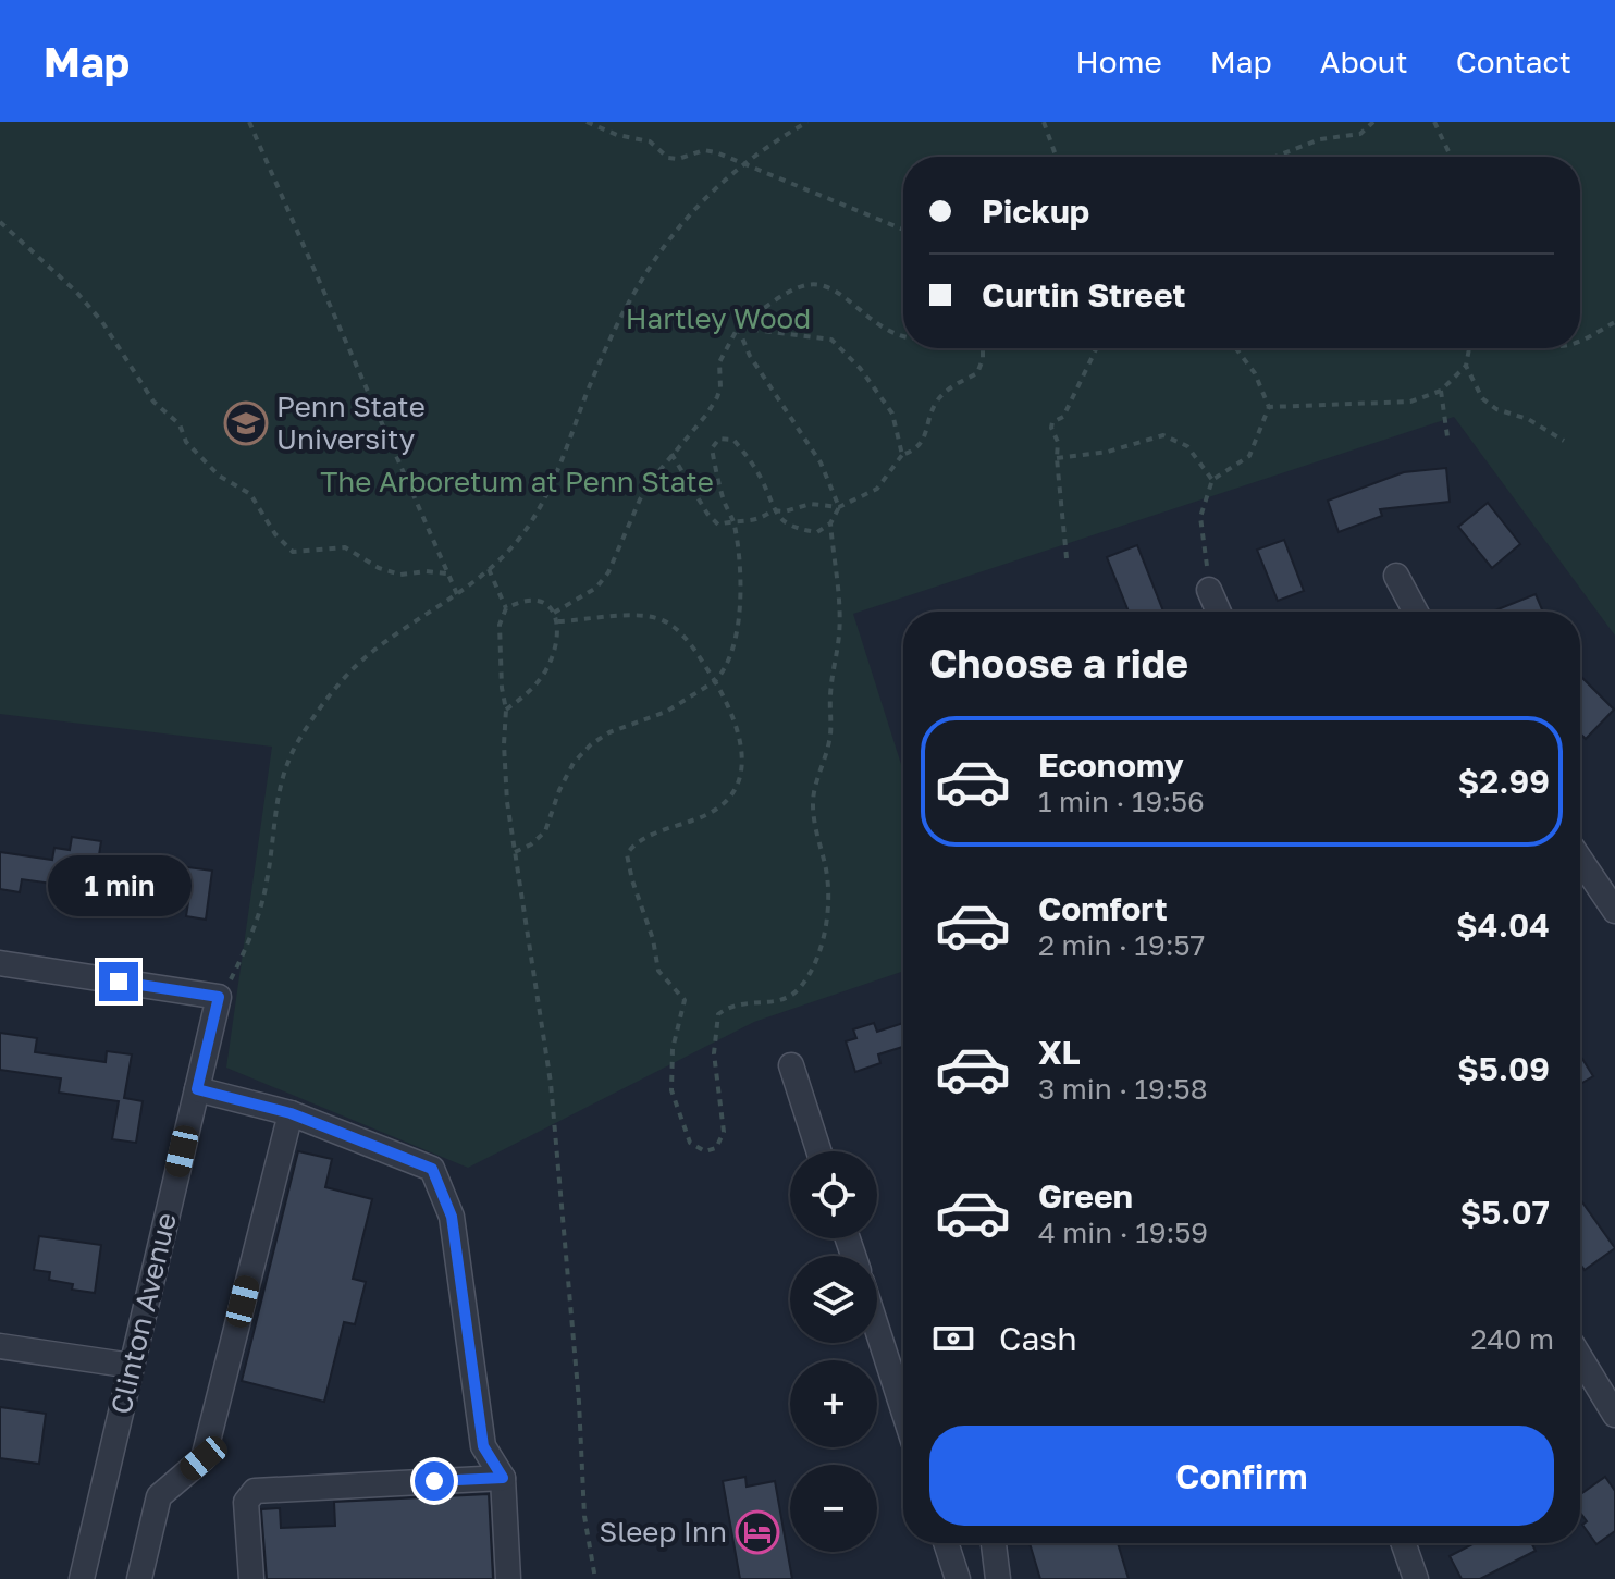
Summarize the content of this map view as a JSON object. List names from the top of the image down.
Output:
{
  "streets": {
    "street": ["Clinton Avenue"]
  },
  "parks": ["Hartley Wood", "The Arboretum at Penn State"],
  "places": {
    "school or university": ["Penn State University"],
    "hotel": ["Sleep Inn"]
  },
  "page": {
    "header": "Map",
    "nav": [
      "Home",
      "Map",
      "About",
      "Contact"
    ],
    "banner": ["Pickup", "Curtin Street"],
    "heading": "Choose a ride",
    "list": [
      {
        "name": "Economy",
        "note": "1 min · 19:56",
        "value": "$2.99"
      },
      {
        "name": "Comfort",
        "note": "2 min · 19:57",
        "value": "$4.04"
      },
      {
        "name": "XL",
        "note": "3 min · 19:58",
        "value": "$5.09"
      },
      {
        "name": "Green",
        "note": "4 min · 19:59",
        "value": "$5.07"
      }
    ],
    "bubble": "1 min",
    "map_buttons": ["+", "−"],
    "pay": ["Cash", "240 m"],
    "buttons": "Confirm"
  }
}
